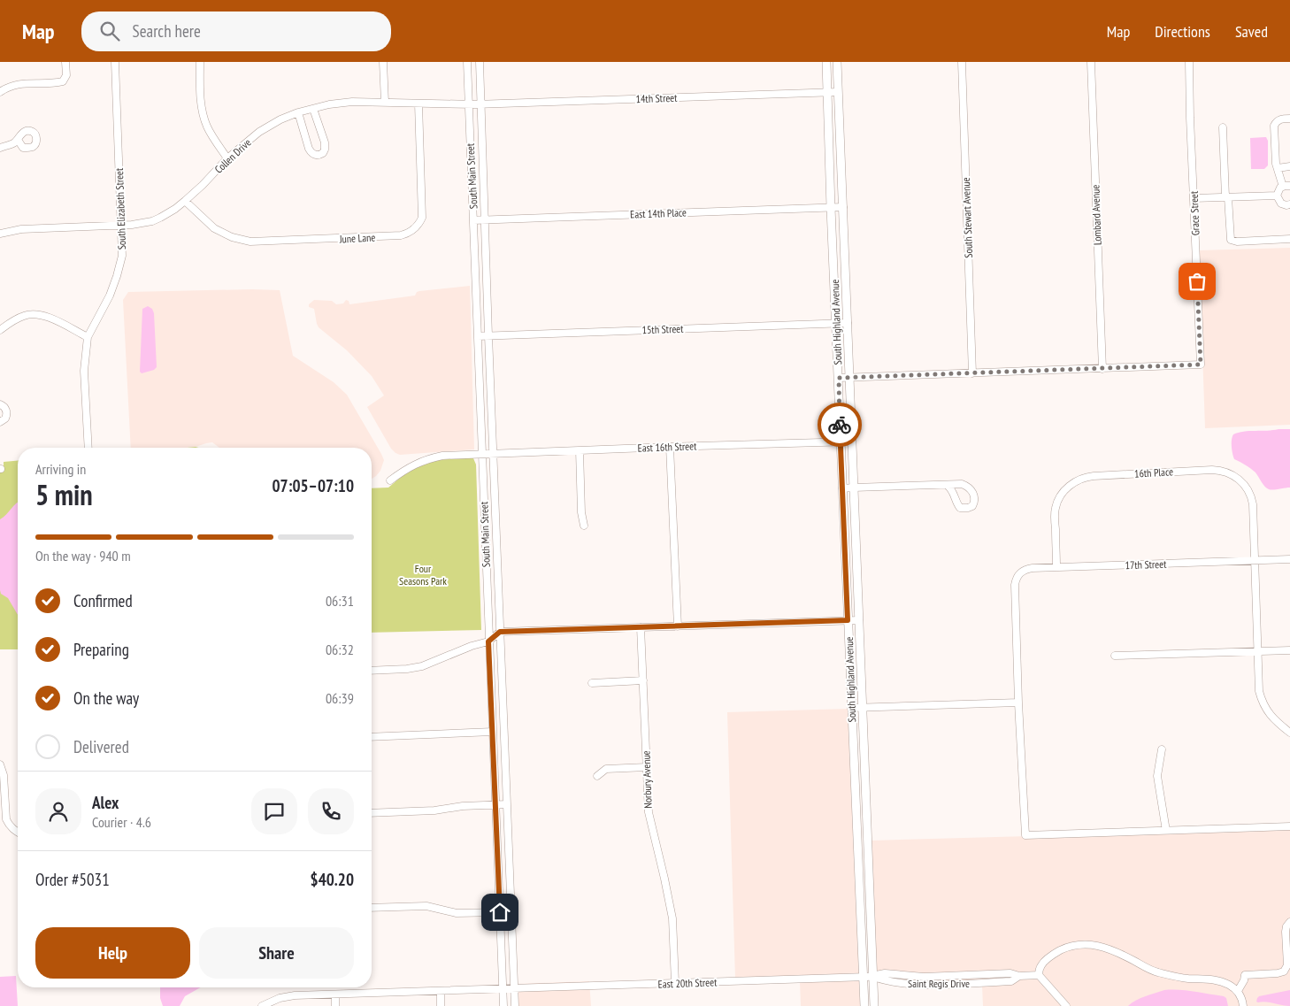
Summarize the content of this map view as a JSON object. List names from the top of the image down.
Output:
{
  "streets": {
    "main road": ["South Highland Avenue"],
    "street": [
      "14th Street",
      "Collen Drive",
      "South Main Street",
      "South Elizabeth Street",
      "East 14th Place",
      "Grace Street",
      "Lombard Avenue",
      "South Stewart Avenue",
      "June Lane",
      "15th Street",
      "East 16th Street",
      "16th Place",
      "17th Street",
      "Norbury Avenue",
      "East 20th Street",
      "Saint Regis Drive"
    ]
  },
  "crossings": [
    ["14th Street", "Collen Drive"],
    ["14th Street", "South Main Street"],
    ["14th Street", "South Highland Avenue"],
    ["Collen Drive", "South Main Street"],
    ["Collen Drive", "South Elizabeth Street"],
    ["Collen Drive", "June Lane"],
    ["South Main Street", "East 14th Place"],
    ["South Main Street", "15th Street"],
    ["South Main Street", "East 16th Street"],
    ["South Main Street", "East 20th Street"],
    ["East 14th Place", "South Highland Avenue"],
    ["Grace Street", "Lombard Avenue"],
    ["South Highland Avenue", "15th Street"],
    ["South Highland Avenue", "East 16th Street"],
    ["South Highland Avenue", "East 20th Street"],
    ["South Highland Avenue", "Saint Regis Drive"],
    ["16th Place", "17th Street"],
    ["Norbury Avenue", "East 20th Street"],
    ["East 20th Street", "Saint Regis Drive"]
  ],
  "parks": ["Four Seasons Park"],
  "page": {
    "header": "Map",
    "search": "Search here",
    "nav": ["Map", "Directions", "Saved"],
    "heading": ["5 min", "Arriving in", "07:05–07:10"],
    "panel": [
      "Alex",
      "Courier · 4.6",
      "Order #5031",
      "$40.20"
    ],
    "bar": "On the way · 940 m",
    "list": [
      ["Confirmed", "06:31"],
      ["Preparing", "06:32"],
      ["On the way", "06:39"],
      "Delivered"
    ],
    "buttons": ["Help", "Share"]
  }
}
